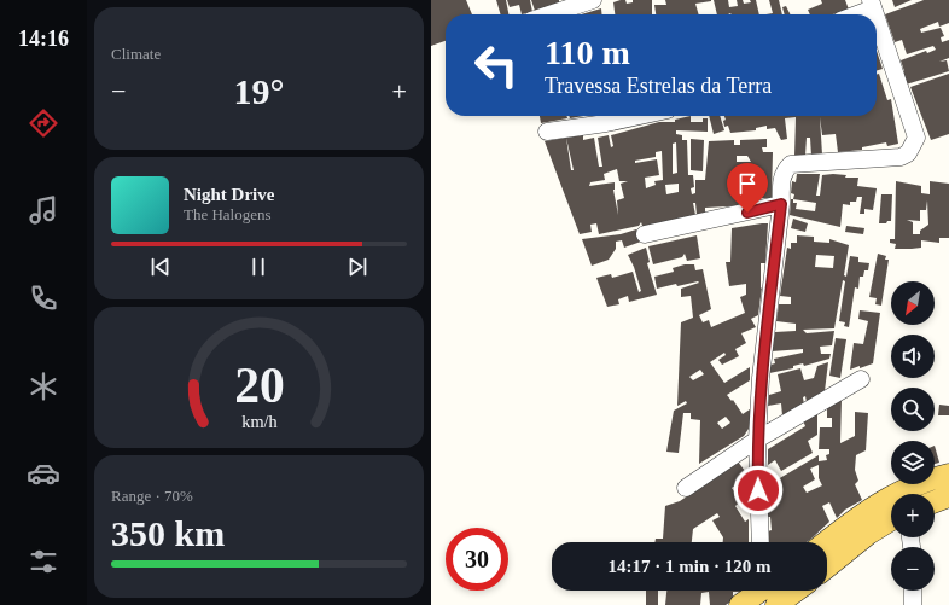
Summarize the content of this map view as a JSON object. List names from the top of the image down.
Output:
{
  "north": "bottom left",
  "page": {
    "tabs": "14:16",
    "tile": [
      "Climate",
      ["Range · 70%", "350 km"]
    ],
    "turn": ["110 m", "Travessa Estrelas da Terra"],
    "heat": ["−", "19°", "+"],
    "song": ["Night Drive", "The Halogens"],
    "map_buttons": ["+", "−"],
    "limit": "30",
    "trip": "14:17 · 1 min · 120 m",
    "gauge": ["20", "km/h"]
  }
}
